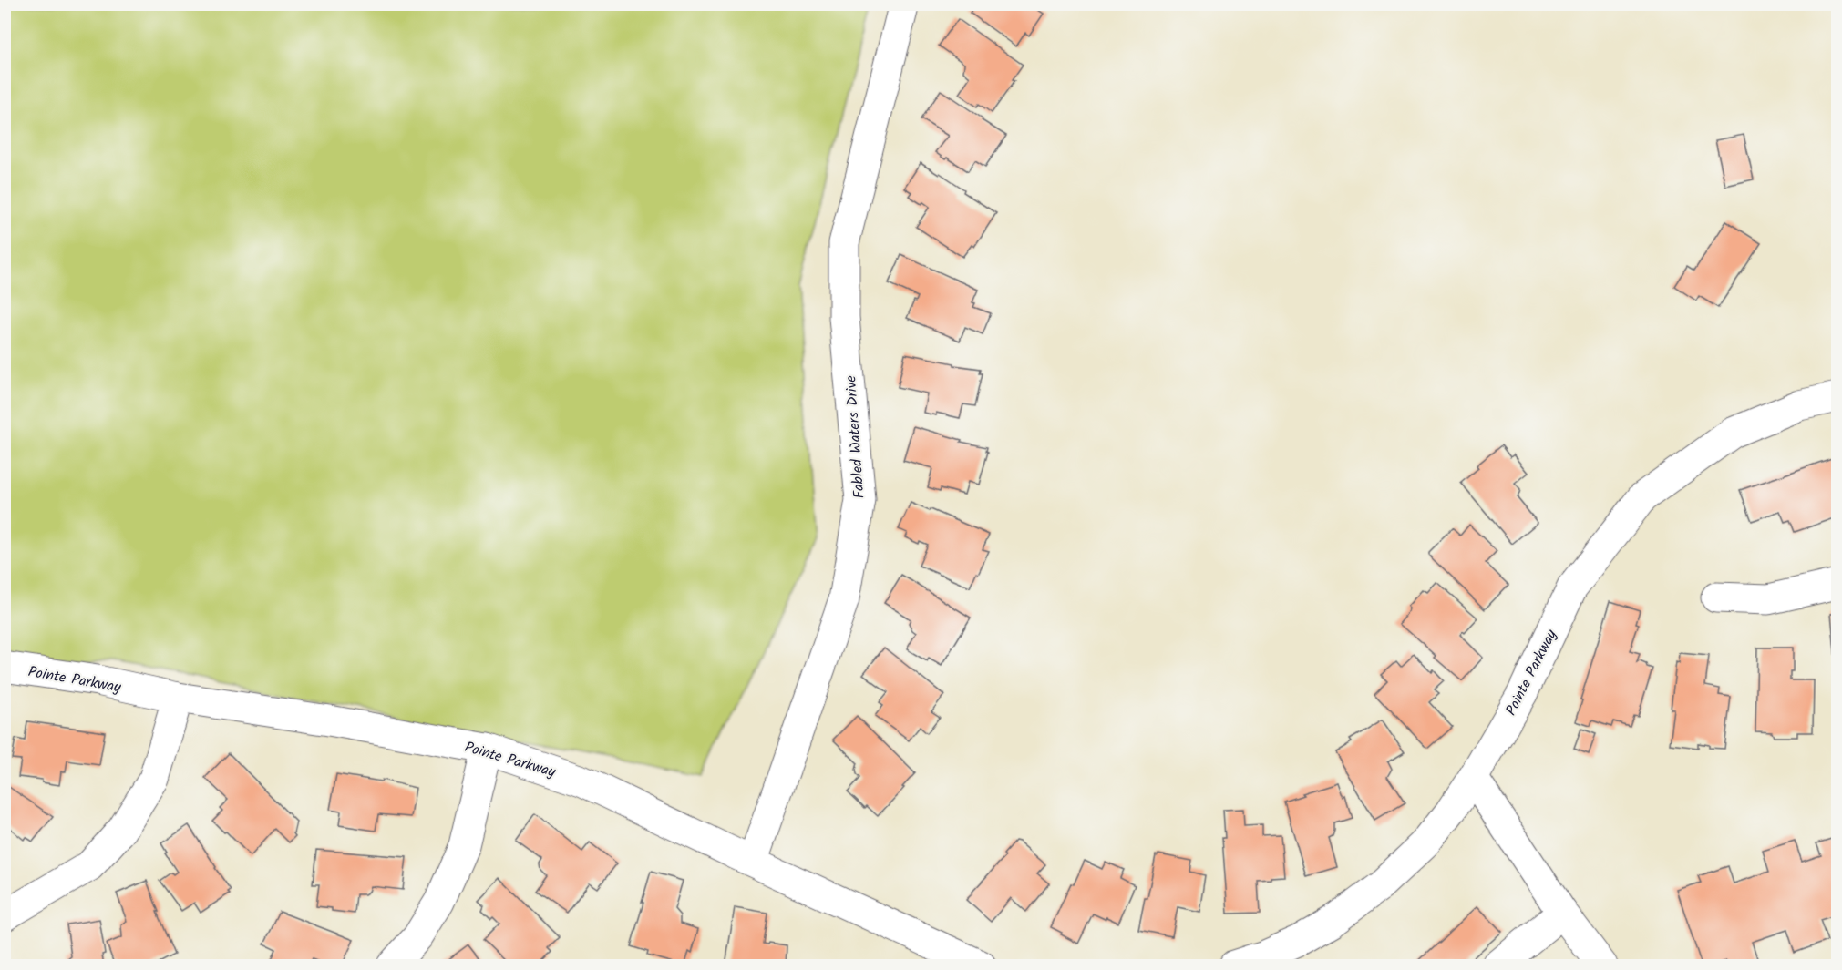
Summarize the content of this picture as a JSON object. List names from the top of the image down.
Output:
{
  "streets": {
    "street": ["Fabled Waters Drive", "Pointe Parkway"]
  },
  "crossings": [
    ["Fabled Waters Drive", "Pointe Parkway"]
  ]
}
